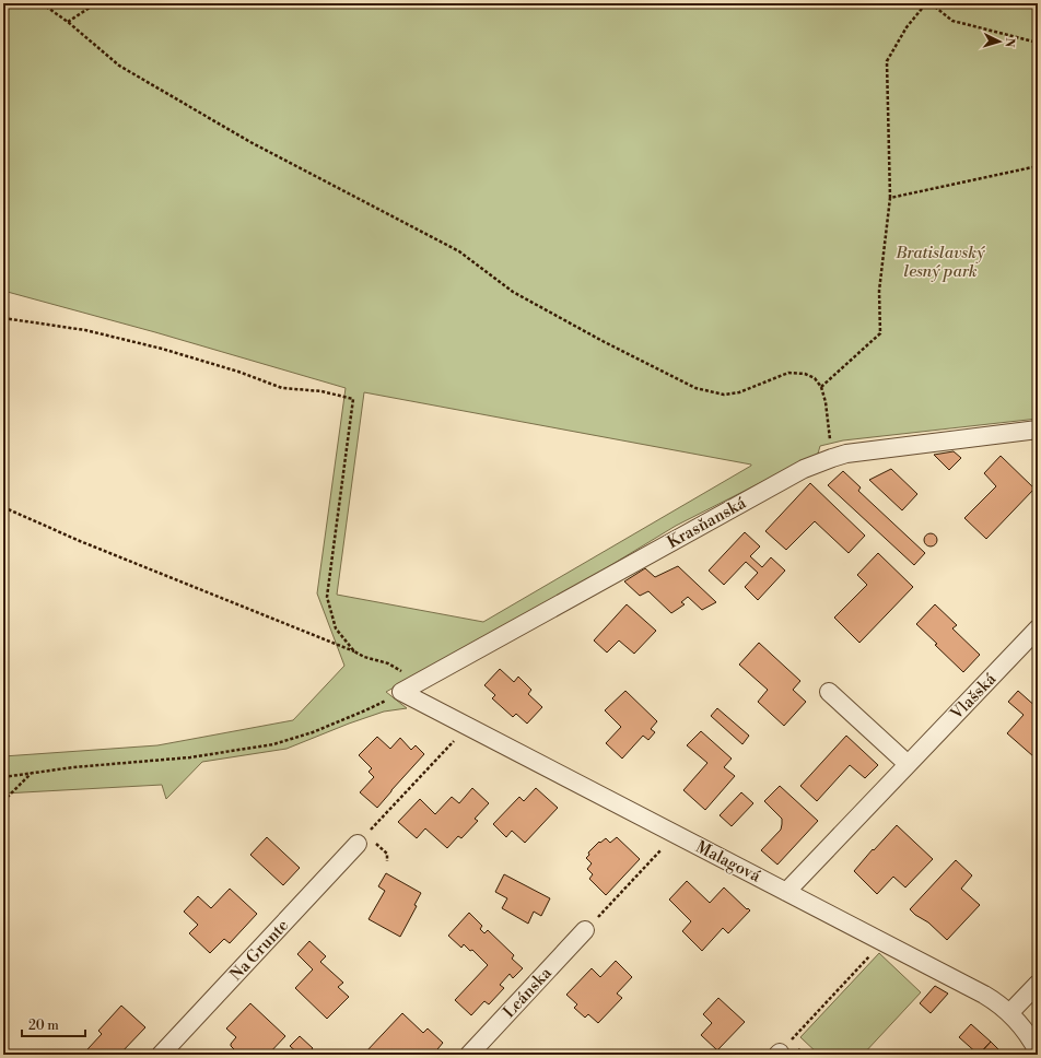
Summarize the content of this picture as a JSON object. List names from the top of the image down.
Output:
{
  "streets": {
    "street": [
      "Krasňanská",
      "Vlašská",
      "Malagová",
      "Na Grunte",
      "Leánska"
    ]
  },
  "crossings": [
    ["Krasňanská", "Malagová"],
    ["Vlašská", "Malagová"]
  ],
  "parks": ["Bratislavský lesný park"],
  "scale_bar": "20 m",
  "north": "right"
}
